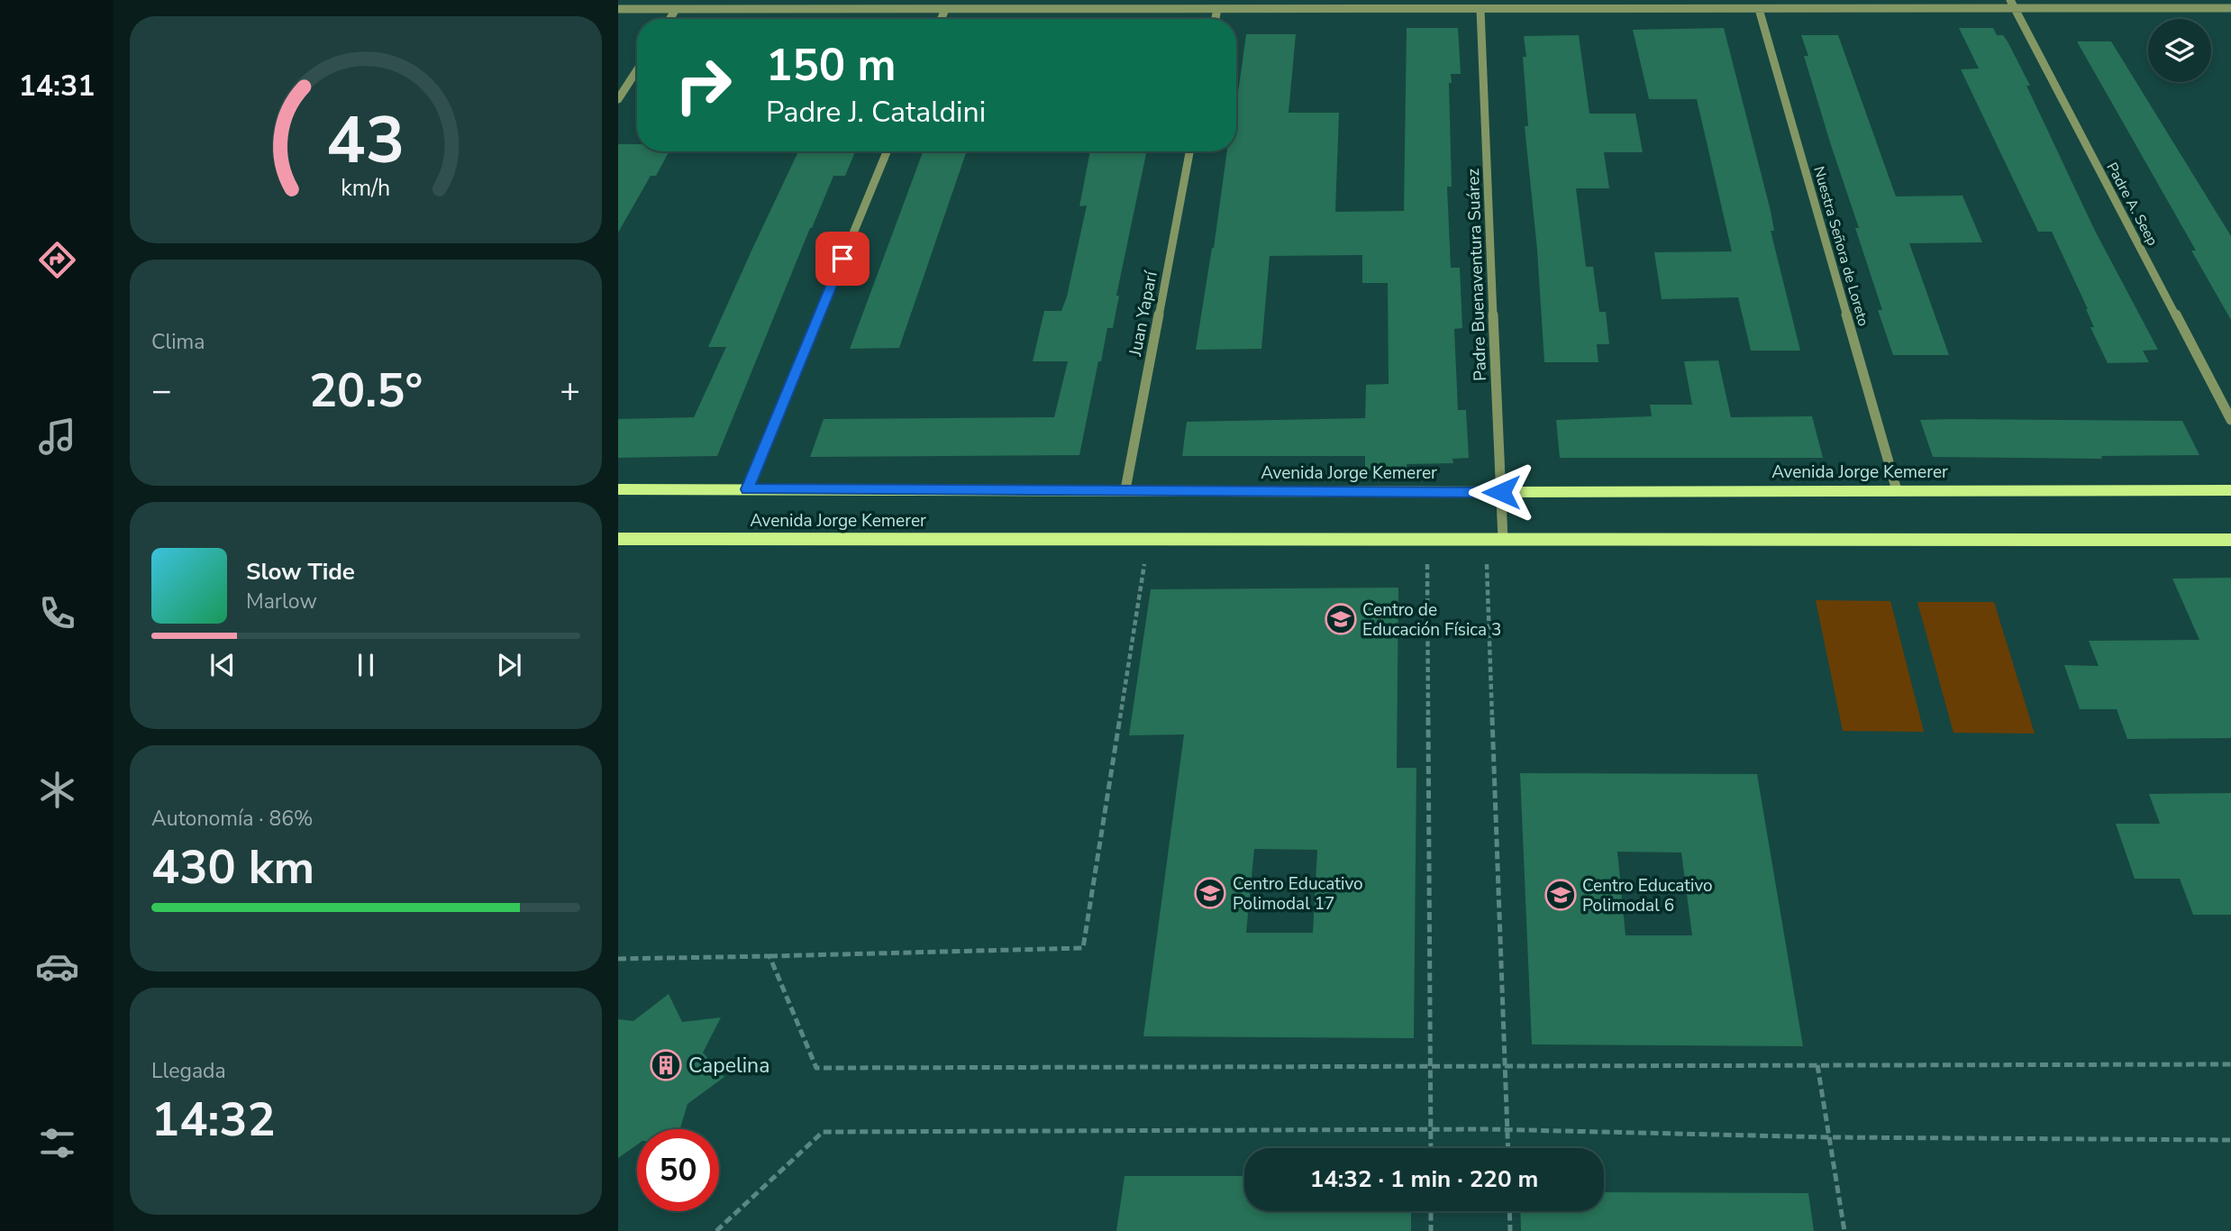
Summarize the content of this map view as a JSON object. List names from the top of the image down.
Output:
{
  "streets": {
    "main road": ["Avenida Jorge Kemerer"],
    "street": [
      "Padre A. Seep",
      "Nuestra Señora de Loreto",
      "Padre Buenaventura Suárez",
      "Juan Yaparí"
    ]
  },
  "crossings": [
    ["Nuestra Señora de Loreto", "Avenida Jorge Kemerer"],
    ["Padre Buenaventura Suárez", "Avenida Jorge Kemerer"],
    ["Juan Yaparí", "Avenida Jorge Kemerer"]
  ],
  "places": {
    "school or university": ["Centro de Educación Física 3", "Centro Educativo Polimodal 17", "Centro Educativo Polimodal 6"],
    "building": ["Capelina"]
  },
  "page": {
    "tabs": "14:31",
    "turn": ["150 m", "Padre J. Cataldini"],
    "tile": [
      "Clima",
      ["Autonomía · 86%", "430 km"],
      ["Llegada", "14:32"]
    ],
    "heat": ["−", "20.5°", "+"],
    "song": ["Slow Tide", "Marlow"],
    "limit": "50",
    "trip": "14:32 · 1 min · 220 m",
    "gauge": ["43", "km/h"]
  }
}
